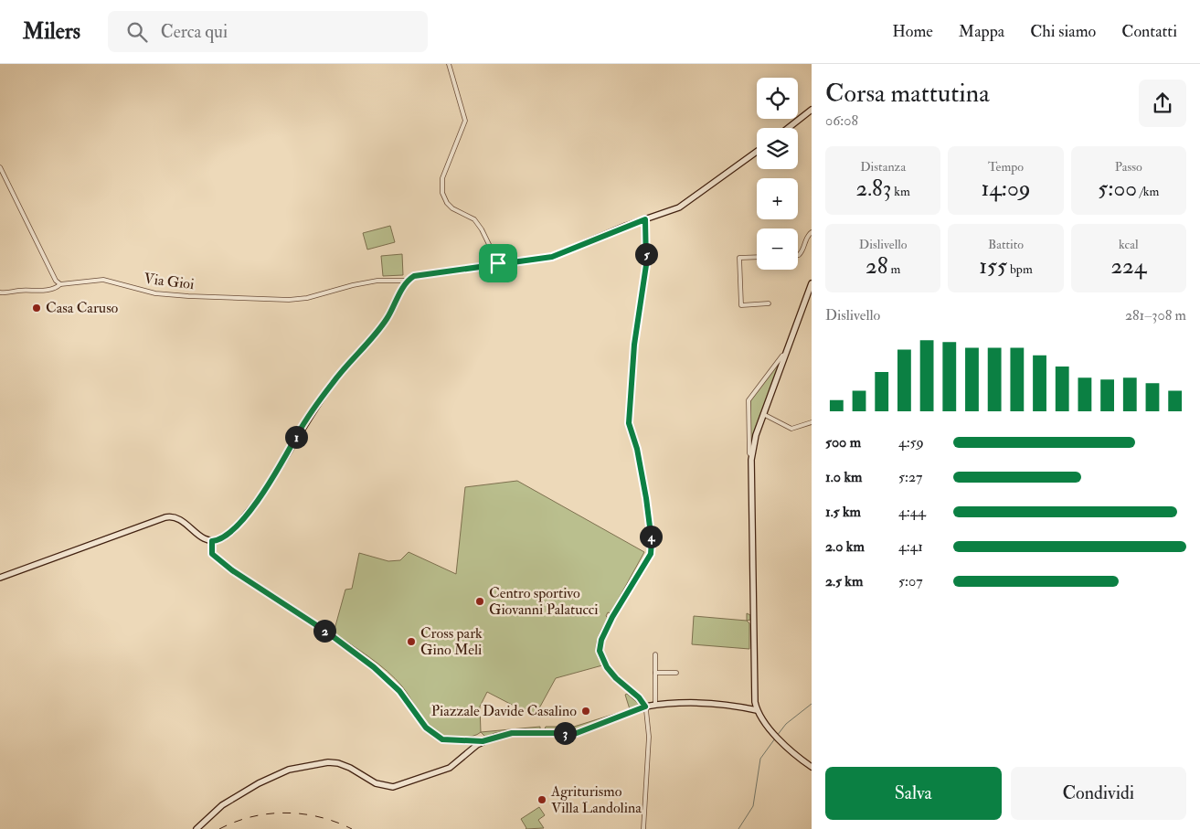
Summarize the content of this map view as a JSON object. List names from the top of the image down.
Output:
{
  "streets": {
    "street": ["Via Gioi"]
  },
  "places": [
    "Casa Caruso",
    "Centro sportivo Giovanni Palatucci",
    "Cross park Gino Meli",
    "Piazzale Davide Casalino",
    "Agriturismo Villa Landolina"
  ],
  "page": {
    "header": "Milers",
    "search": "Cerca qui",
    "nav": [
      "Home",
      "Mappa",
      "Chi siamo",
      "Contatti"
    ],
    "heading": ["Corsa mattutina", "06:08"],
    "map_buttons": ["+", "−"],
    "stats": [
      ["Distanza", "2.83 km"],
      ["Tempo", "14:09"],
      ["Passo", "5:00 /km"],
      ["Dislivello", "28 m"],
      ["Battito", "155 bpm"],
      ["kcal", "224"]
    ],
    "pins": [
      "5",
      "1",
      "4",
      "2",
      "3"
    ],
    "chart": ["Dislivello", "281–308 m"],
    "list": [
      {
        "name": "500 m",
        "note": "4:59"
      },
      {
        "name": "1.0 km",
        "note": "5:27"
      },
      {
        "name": "1.5 km",
        "note": "4:44"
      },
      {
        "name": "2.0 km",
        "note": "4:41"
      },
      {
        "name": "2.5 km",
        "note": "5:07"
      }
    ],
    "buttons": ["Salva", "Condividi"]
  }
}
